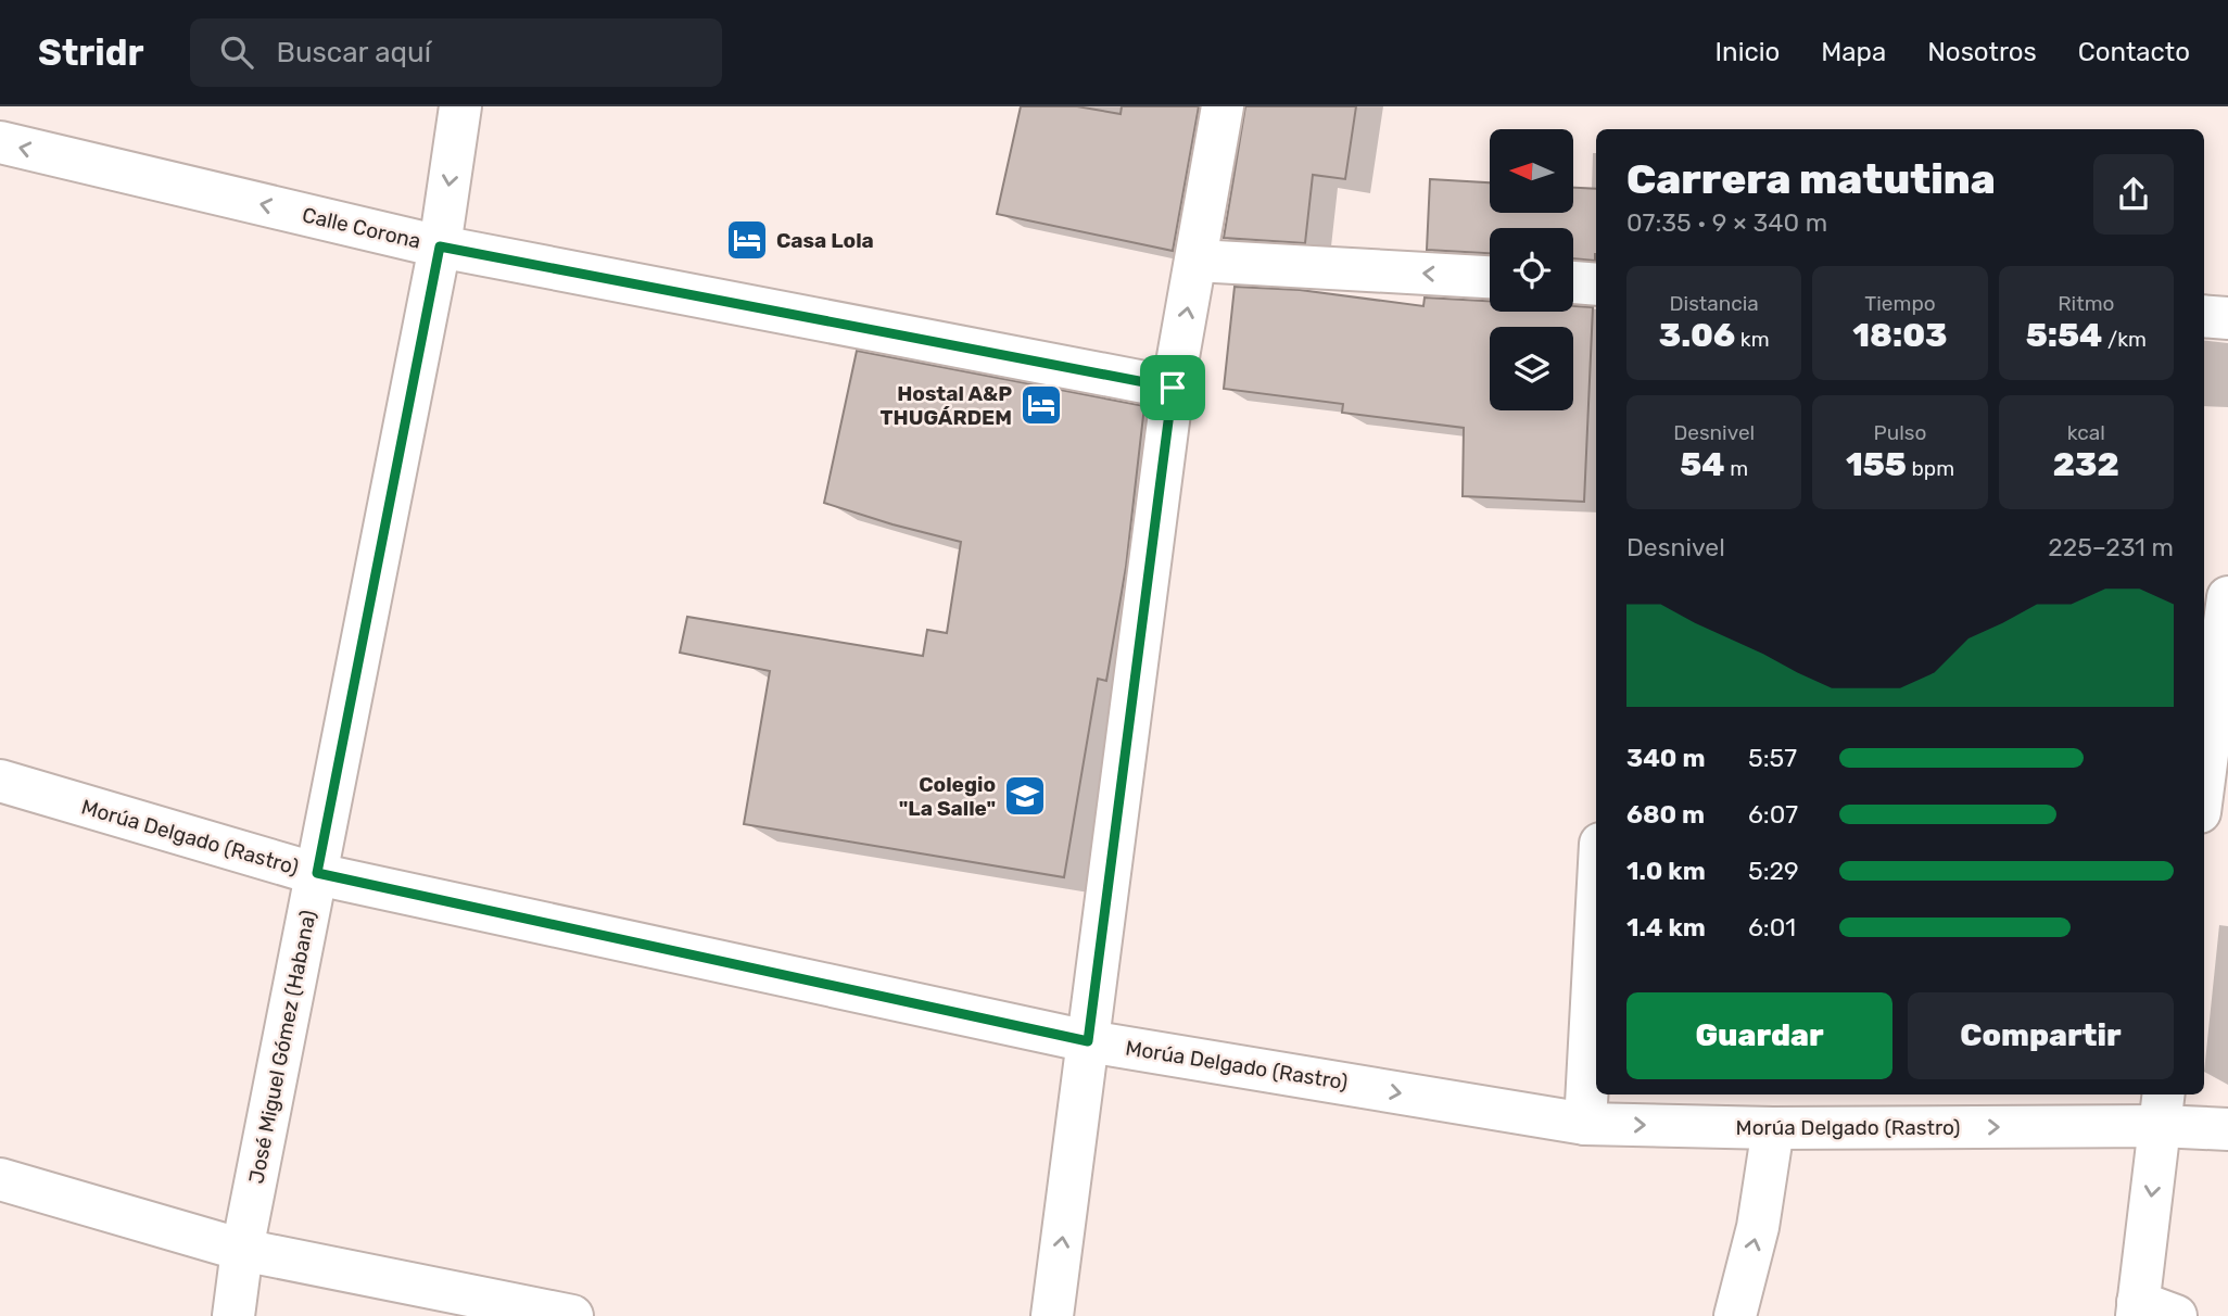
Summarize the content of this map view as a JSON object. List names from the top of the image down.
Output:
{
  "streets": {
    "street": ["Calle Corona", "Morúa Delgado (Rastro)", "José Miguel Gómez (Habana)"]
  },
  "crossings": [
    ["Calle Corona", "José Miguel Gómez (Habana)"],
    ["Morúa Delgado (Rastro)", "José Miguel Gómez (Habana)"]
  ],
  "one_way": ["Calle Corona", "Morúa Delgado (Rastro)"],
  "places": {
    "hotel": ["Casa Lola", "Hostal A&P THUGÁRDEM"],
    "school or university": ["Colegio \"La Salle\""]
  },
  "north": "left",
  "page": {
    "header": "Stridr",
    "search": "Buscar aquí",
    "nav": [
      "Inicio",
      "Mapa",
      "Nosotros",
      "Contacto"
    ],
    "heading": ["Carrera matutina", "07:35 · 9 × 340 m"],
    "stats": [
      ["Distancia", "3.06 km"],
      ["Tiempo", "18:03"],
      ["Ritmo", "5:54 /km"],
      ["Desnivel", "54 m"],
      ["Pulso", "155 bpm"],
      ["kcal", "232"]
    ],
    "chart": ["Desnivel", "225–231 m"],
    "list": [
      {
        "name": "340 m",
        "note": "5:57"
      },
      {
        "name": "680 m",
        "note": "6:07"
      },
      {
        "name": "1.0 km",
        "note": "5:29"
      },
      {
        "name": "1.4 km",
        "note": "6:01"
      }
    ],
    "buttons": ["Guardar", "Compartir"]
  }
}
